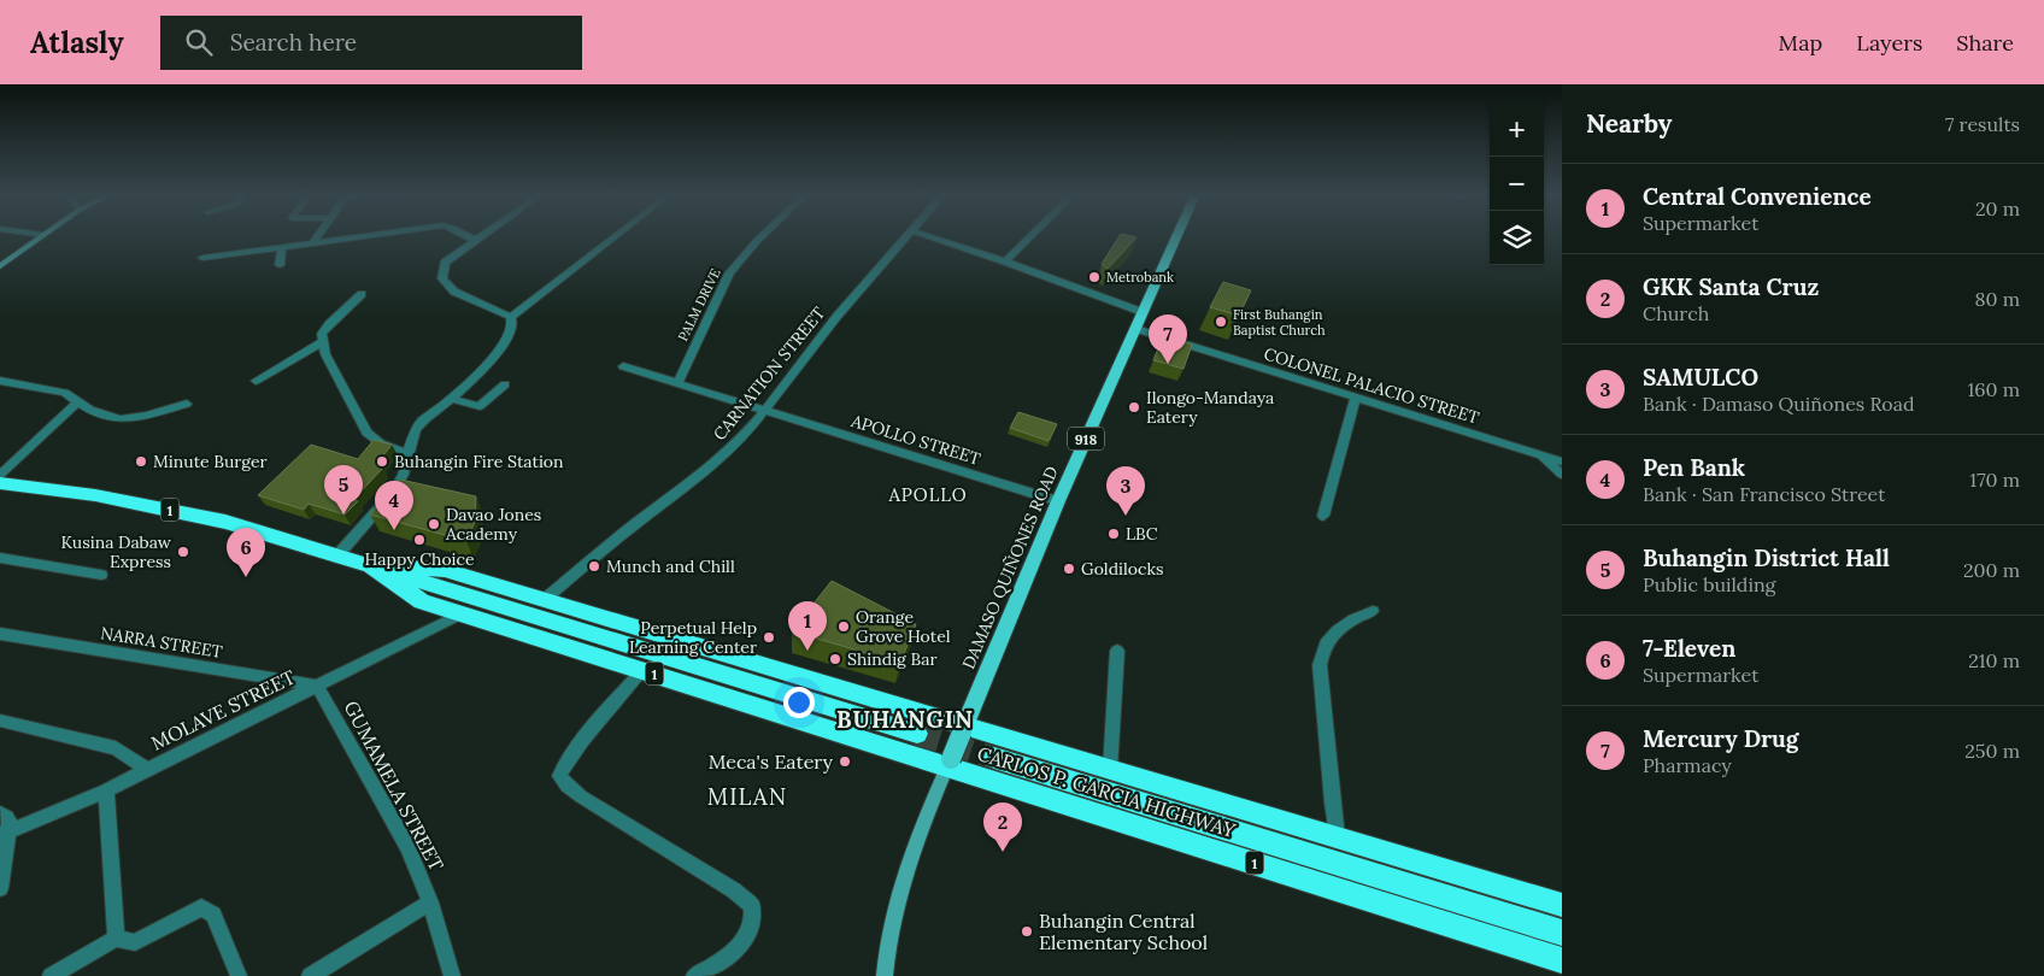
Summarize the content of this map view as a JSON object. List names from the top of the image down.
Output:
{
  "streets": {
    "highway": ["1", "CARLOS P. GARCIA HIGHWAY"],
    "main road": ["918", "DAMASO QUIÑONES ROAD"],
    "street": [
      "PALM DRIVE",
      "CARNATION STREET",
      "COLONEL PALACIO STREET",
      "APOLLO STREET",
      "NARRA STREET",
      "MOLAVE STREET",
      "GUMAMELA STREET"
    ]
  },
  "crossings": [
    ["PALM DRIVE", "APOLLO STREET"],
    ["CARNATION STREET", "APOLLO STREET"],
    ["CARNATION STREET", "CARLOS P. GARCIA HIGHWAY"],
    ["COLONEL PALACIO STREET", "DAMASO QUIÑONES ROAD"],
    ["918", "DAMASO QUIÑONES ROAD"],
    ["918", "CARLOS P. GARCIA HIGHWAY"],
    ["APOLLO STREET", "DAMASO QUIÑONES ROAD"],
    ["DAMASO QUIÑONES ROAD", "CARLOS P. GARCIA HIGHWAY"],
    ["NARRA STREET", "MOLAVE STREET"],
    ["NARRA STREET", "GUMAMELA STREET"],
    ["MOLAVE STREET", "GUMAMELA STREET"],
    ["MOLAVE STREET", "CARLOS P. GARCIA HIGHWAY"]
  ],
  "districts": ["APOLLO", "BUHANGIN", "MILAN"],
  "places": [
    "Metrobank",
    "First Buhangin Baptist Church",
    "Ilongo-Mandaya Eatery",
    "Minute Burger",
    "Buhangin Fire Station",
    "Davao Jones Academy",
    "LBC",
    "Happy Choice",
    "Kusina Dabaw Express",
    "Munch and Chill",
    "Goldilocks",
    "Orange Grove Hotel",
    "Perpetual Help Learning Center",
    "Shindig Bar",
    "Meca's Eatery",
    "Buhangin Central Elementary School"
  ],
  "page": {
    "header": "Atlasly",
    "search": "Search here",
    "nav": ["Map", "Layers", "Share"],
    "heading": ["Nearby", "7 results"],
    "map_buttons": ["+", "−"],
    "list": [
      {
        "mark": "1",
        "name": "Central Convenience",
        "note": "Supermarket",
        "value": "20 m"
      },
      {
        "mark": "2",
        "name": "GKK Santa Cruz",
        "note": "Church",
        "value": "80 m"
      },
      {
        "mark": "3",
        "name": "SAMULCO",
        "note": "Bank · Damaso Quiñones Road",
        "value": "160 m"
      },
      {
        "mark": "4",
        "name": "Pen Bank",
        "note": "Bank · San Francisco Street",
        "value": "170 m"
      },
      {
        "mark": "5",
        "name": "Buhangin District Hall",
        "note": "Public building",
        "value": "200 m"
      },
      {
        "mark": "6",
        "name": "7-Eleven",
        "note": "Supermarket",
        "value": "210 m"
      },
      {
        "mark": "7",
        "name": "Mercury Drug",
        "note": "Pharmacy",
        "value": "250 m"
      }
    ],
    "pins": [
      "7",
      "5",
      "3",
      "4",
      "6",
      "1",
      "2"
    ]
  }
}
